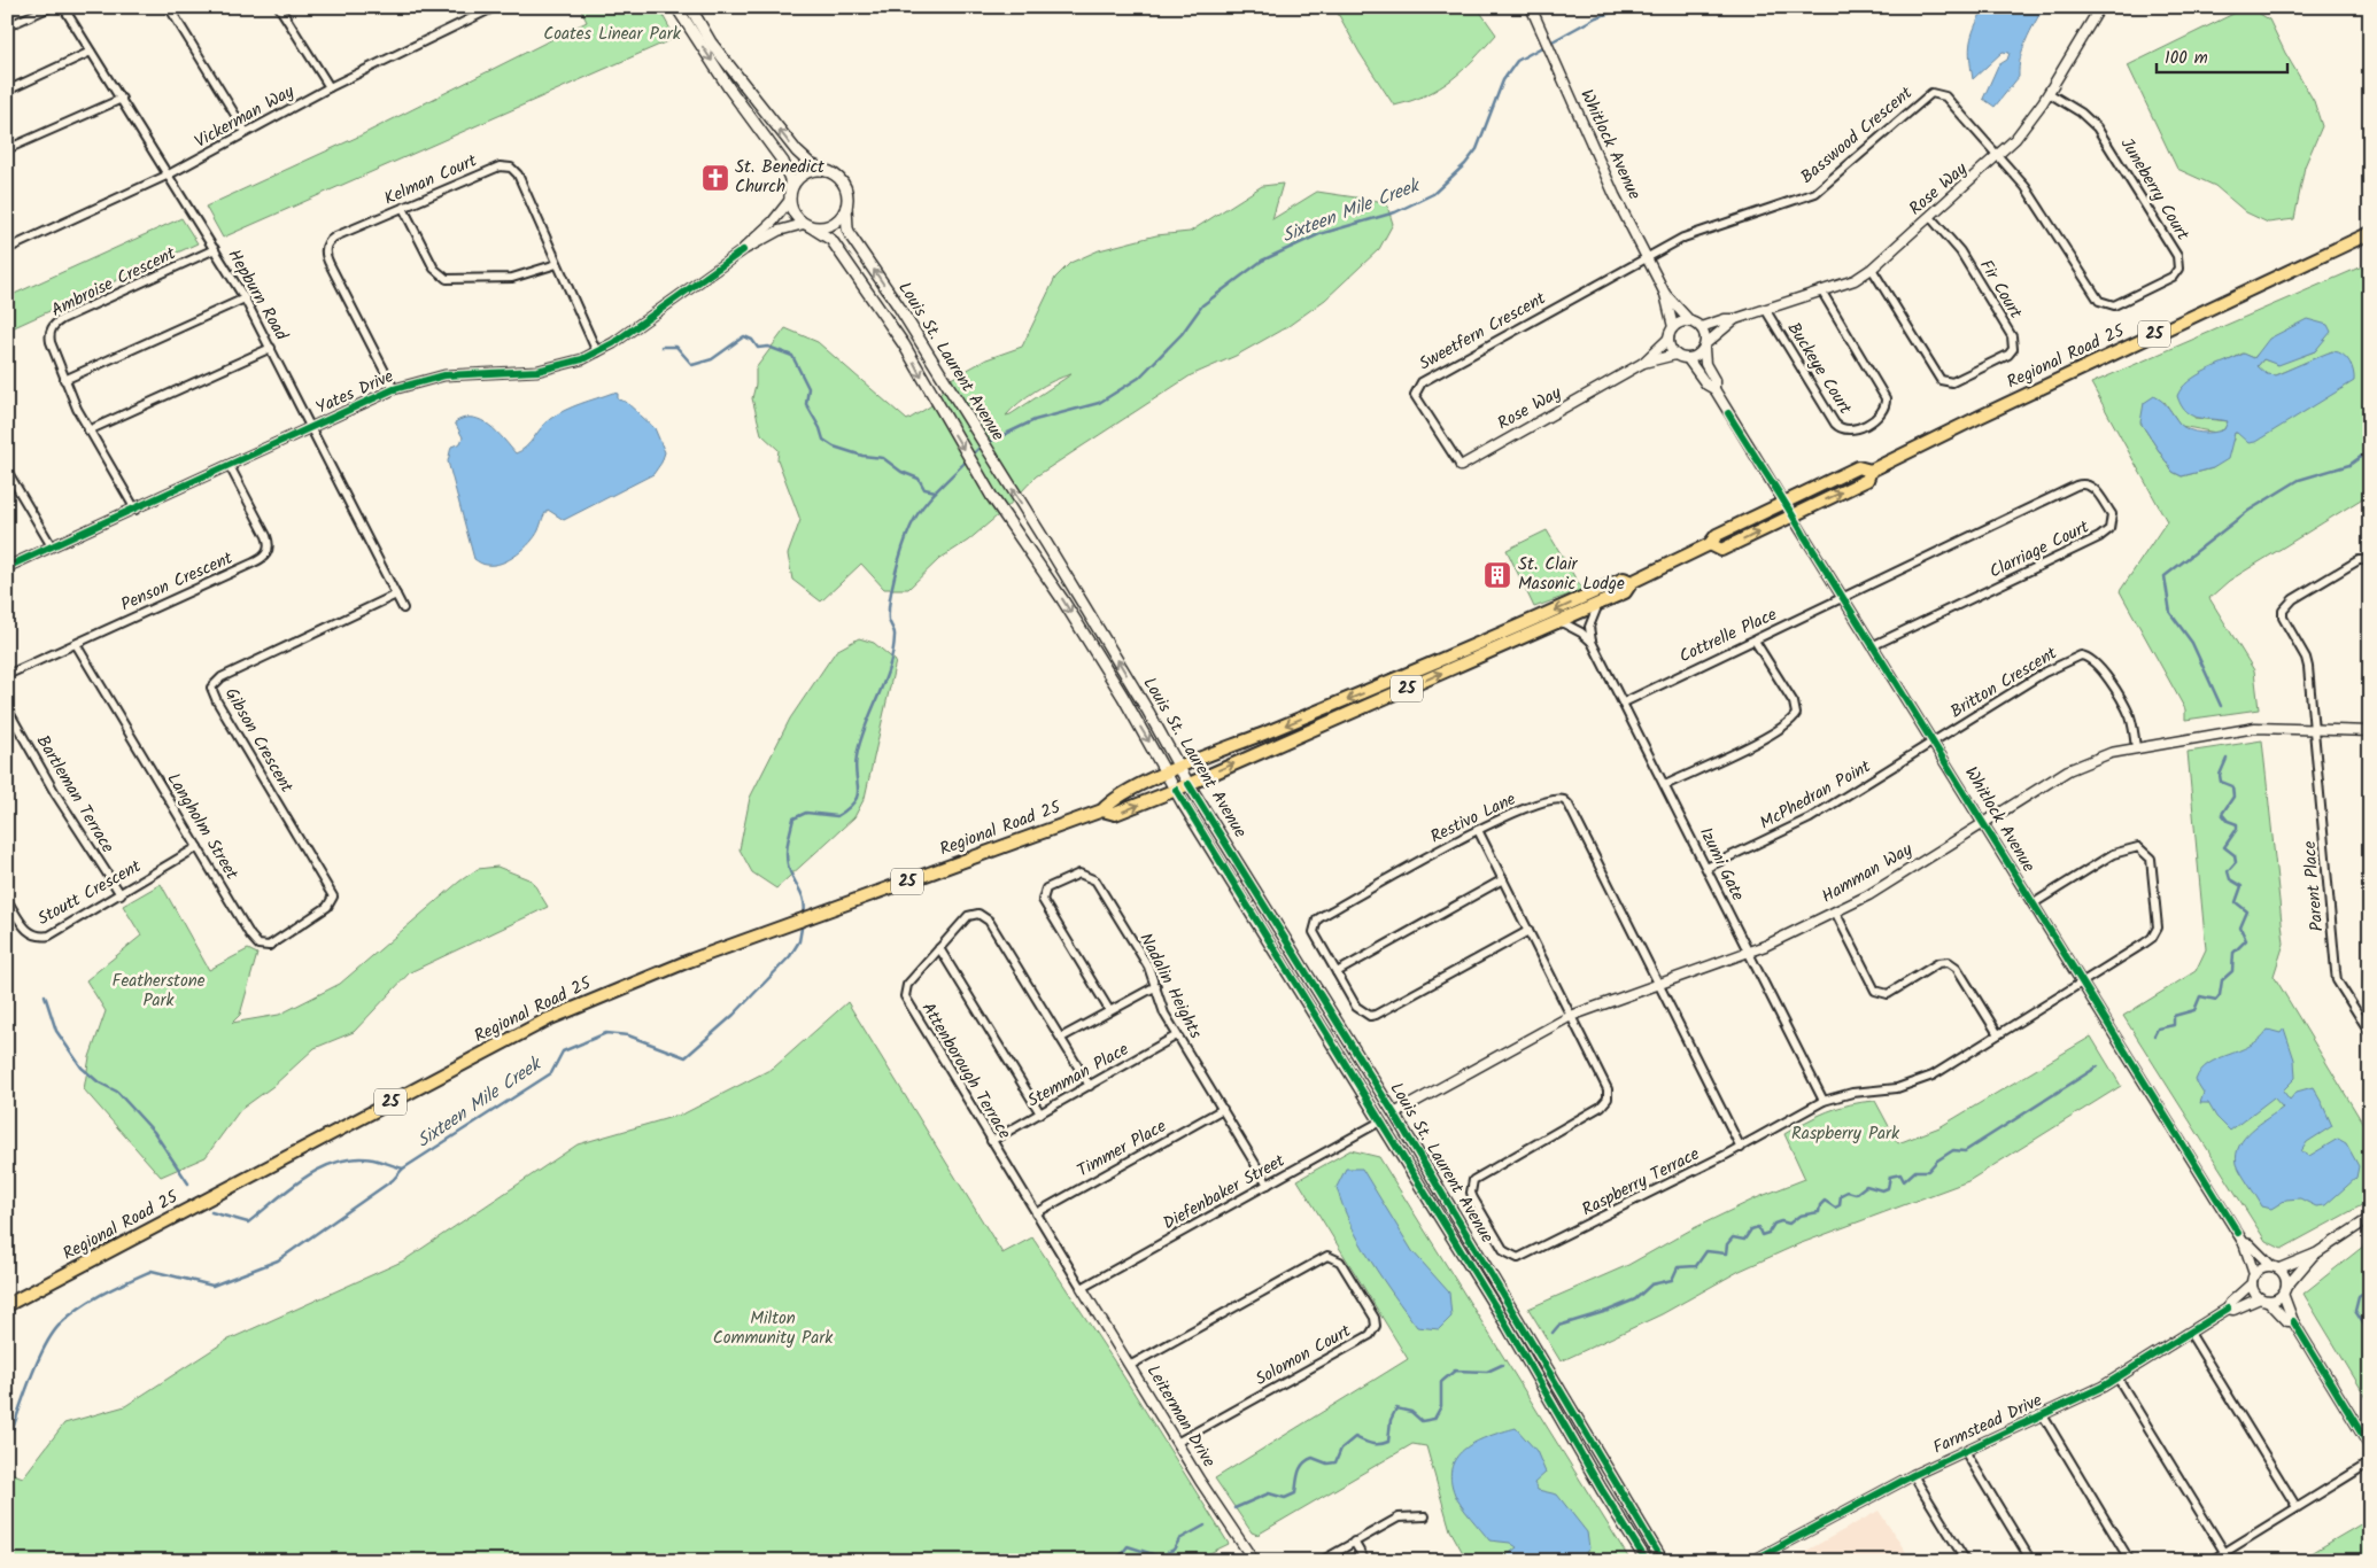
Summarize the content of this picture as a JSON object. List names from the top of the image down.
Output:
{
  "streets": {
    "main road": ["25", "Regional Road 25", "Louis St. Laurent Avenue"],
    "street": [
      "Vickerman Way",
      "Basswood Crescent",
      "Whitlock Avenue",
      "Kelman Court",
      "Rose Way",
      "Juneberry Court",
      "Ambroise Crescent",
      "Fir Court",
      "Hepburn Road",
      "Sweetfern Crescent",
      "Buckeye Court",
      "Yates Drive",
      "Clarriage Court",
      "Penson Crescent",
      "Cottrelle Place",
      "Britton Crescent",
      "Gibson Crescent",
      "Bartleman Terrace",
      "McPhedran Point",
      "Restivo Lane",
      "Langholm Street",
      "Izumi Gate",
      "Hamman Way",
      "Parent Place",
      "Stoutt Crescent",
      "Nadalin Heights",
      "Attenborough Terrace",
      "Stemman Place",
      "Timmer Place",
      "Raspberry Terrace",
      "Diefenbaker Street",
      "Solomon Court",
      "Leiterman Drive",
      "Farmstead Drive"
    ]
  },
  "crossings": [
    ["Vickerman Way", "Hepburn Road"],
    ["Basswood Crescent", "Whitlock Avenue"],
    ["Basswood Crescent", "Rose Way"],
    ["Basswood Crescent", "Juneberry Court"],
    ["Basswood Crescent", "Sweetfern Crescent"],
    ["Whitlock Avenue", "Rose Way"],
    ["Whitlock Avenue", "Sweetfern Crescent"],
    ["Whitlock Avenue", "Regional Road 25"],
    ["Whitlock Avenue", "Clarriage Court"],
    ["Whitlock Avenue", "Cottrelle Place"],
    ["Whitlock Avenue", "Britton Crescent"],
    ["Whitlock Avenue", "McPhedran Point"],
    ["Whitlock Avenue", "Hamman Way"],
    ["Whitlock Avenue", "Raspberry Terrace"],
    ["Whitlock Avenue", "Farmstead Drive"],
    ["Kelman Court", "Yates Drive"],
    ["Rose Way", "Juneberry Court"],
    ["Rose Way", "Fir Court"],
    ["Rose Way", "Sweetfern Crescent"],
    ["Rose Way", "Buckeye Court"],
    ["Ambroise Crescent", "Hepburn Road"],
    ["Ambroise Crescent", "Yates Drive"],
    ["Hepburn Road", "Yates Drive"],
    ["Hepburn Road", "Gibson Crescent"],
    ["Regional Road 25", "Louis St. Laurent Avenue"],
    ["Regional Road 25", "Izumi Gate"],
    ["Louis St. Laurent Avenue", "Yates Drive"],
    ["Louis St. Laurent Avenue", "Hamman Way"],
    ["Louis St. Laurent Avenue", "Diefenbaker Street"],
    ["Yates Drive", "Penson Crescent"],
    ["Clarriage Court", "Cottrelle Place"],
    ["Penson Crescent", "Langholm Street"],
    ["Cottrelle Place", "Izumi Gate"],
    ["Britton Crescent", "McPhedran Point"],
    ["Britton Crescent", "Hamman Way"],
    ["Gibson Crescent", "Langholm Street"],
    ["Bartleman Terrace", "Stoutt Crescent"],
    ["McPhedran Point", "Izumi Gate"],
    ["Restivo Lane", "Hamman Way"],
    ["Restivo Lane", "Raspberry Terrace"],
    ["Langholm Street", "Stoutt Crescent"],
    ["Izumi Gate", "Hamman Way"],
    ["Izumi Gate", "Raspberry Terrace"],
    ["Hamman Way", "Parent Place"],
    ["Hamman Way", "Raspberry Terrace"],
    ["Nadalin Heights", "Stemman Place"],
    ["Nadalin Heights", "Timmer Place"],
    ["Nadalin Heights", "Diefenbaker Street"],
    ["Attenborough Terrace", "Stemman Place"],
    ["Attenborough Terrace", "Timmer Place"],
    ["Attenborough Terrace", "Diefenbaker Street"],
    ["Attenborough Terrace", "Leiterman Drive"],
    ["Diefenbaker Street", "Leiterman Drive"],
    ["Solomon Court", "Leiterman Drive"]
  ],
  "water": ["Sixteen Mile Creek"],
  "parks": [
    "Coates Linear Park",
    "Featherstone Park",
    "Raspberry Park",
    "Milton Community Park"
  ],
  "places": {
    "church": ["St. Benedict Church"],
    "building": ["St. Clair Masonic Lodge"]
  },
  "scale_bar": "100 m"
}
